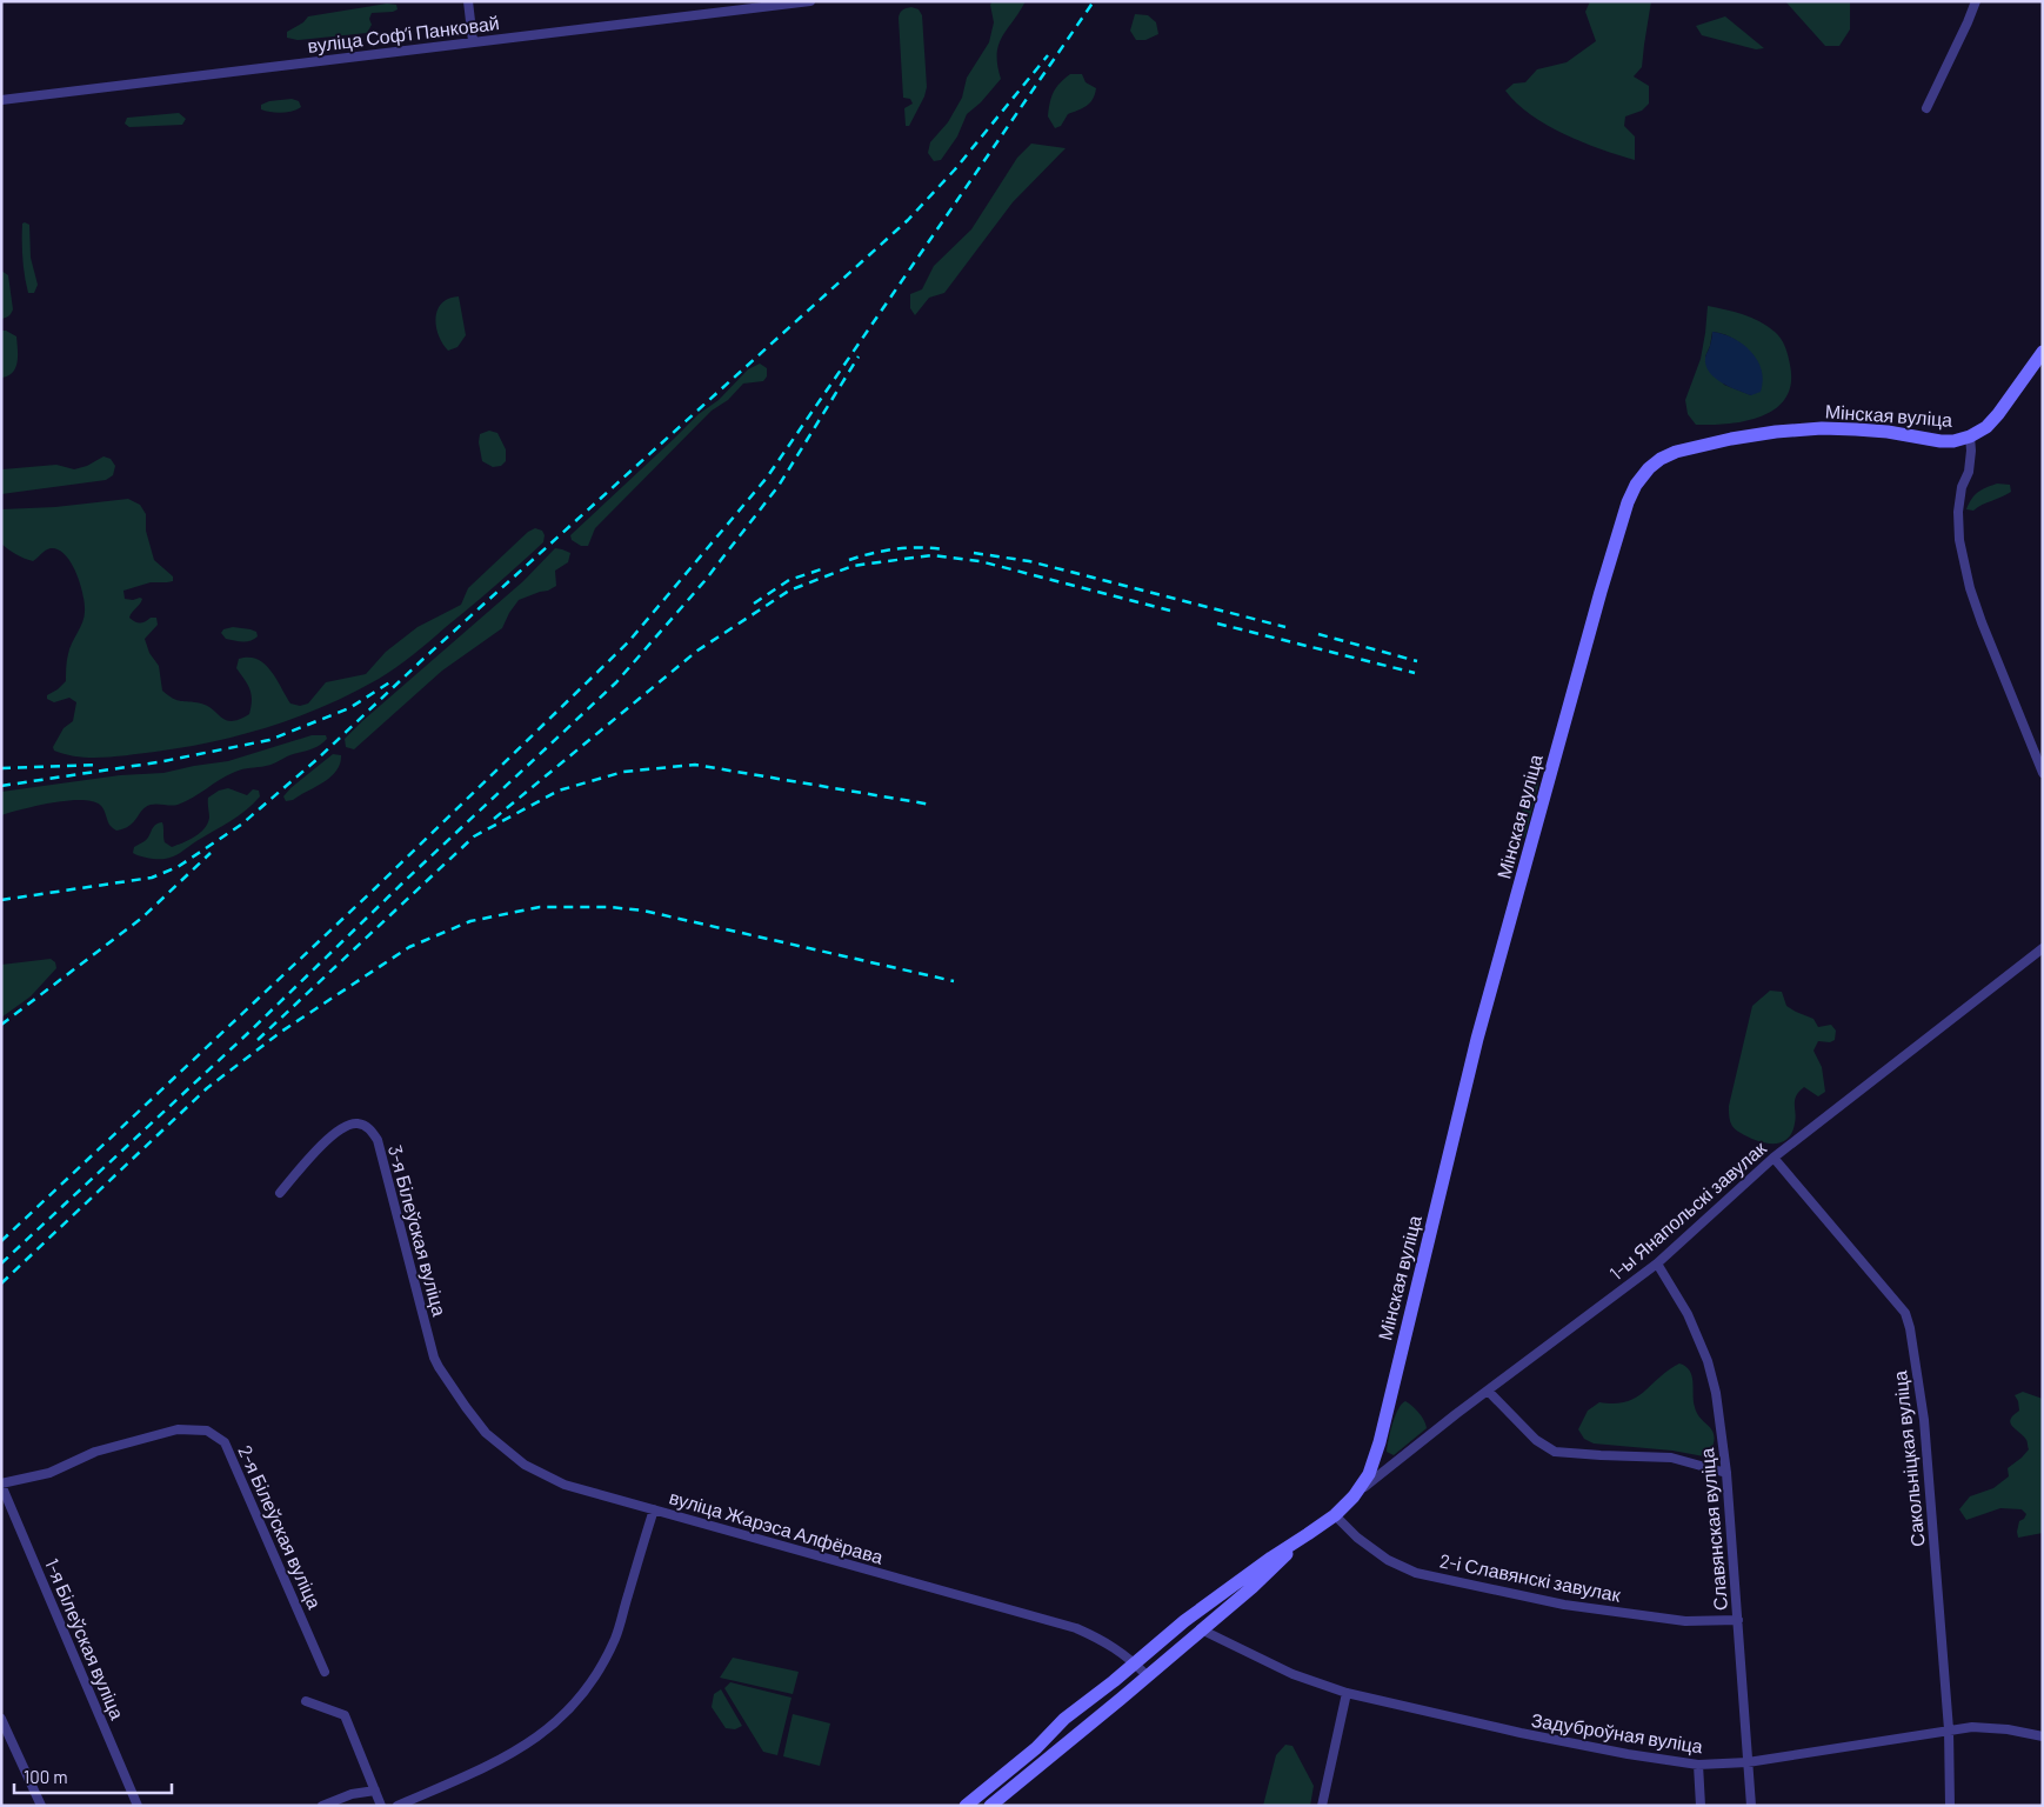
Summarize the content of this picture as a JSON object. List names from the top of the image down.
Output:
{
  "streets": {
    "main road": ["Мінская вуліца"],
    "street": [
      "вуліца Софʼі Панковай",
      "1-ы Янапольскі завулак",
      "3-я Білеўская вуліца",
      "Сакольніцкая вуліца",
      "2-я Білеўская вуліца",
      "вуліца Жарэса Алфёрава",
      "Славянская вуліца",
      "2-і Славянскі завулак",
      "1-я Білеўская вуліца",
      "Задуброўная вуліца"
    ]
  },
  "crossings": [
    ["Мінская вуліца", "1-ы Янапольскі завулак"],
    ["Мінская вуліца", "2-і Славянскі завулак"],
    ["1-ы Янапольскі завулак", "Сакольніцкая вуліца"],
    ["1-ы Янапольскі завулак", "Славянская вуліца"],
    ["3-я Білеўская вуліца", "вуліца Жарэса Алфёрава"],
    ["Сакольніцкая вуліца", "Задуброўная вуліца"],
    ["2-я Білеўская вуліца", "1-я Білеўская вуліца"],
    ["Славянская вуліца", "2-і Славянскі завулак"],
    ["Славянская вуліца", "Задуброўная вуліца"]
  ],
  "scale_bar": "100 m"
}
